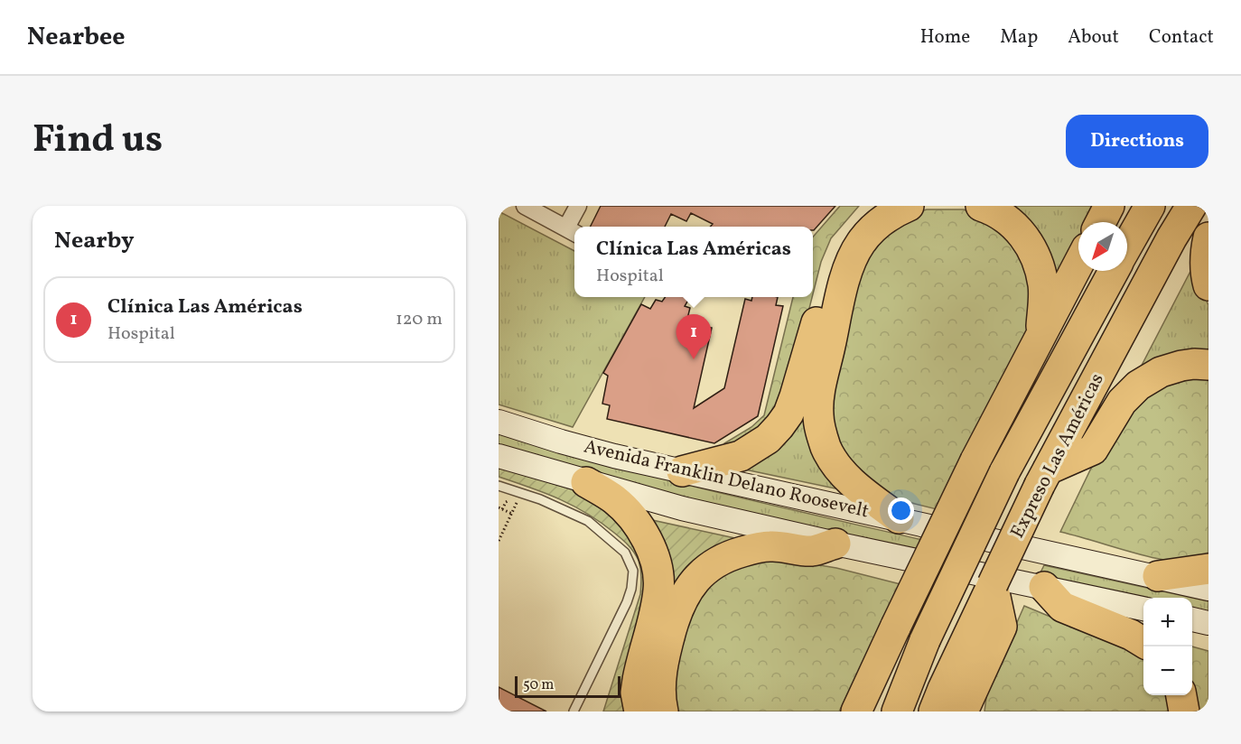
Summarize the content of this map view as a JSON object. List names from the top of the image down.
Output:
{
  "streets": {
    "highway": ["Expreso Las Américas"],
    "main road": ["Avenida Franklin Delano Roosevelt"]
  },
  "scale_bar": "50 m",
  "north": "bottom left",
  "page": {
    "header": "Nearbee",
    "nav": [
      "Home",
      "Map",
      "About",
      "Contact"
    ],
    "title": "Find us",
    "buttons": "Directions",
    "heading": "Nearby",
    "popup": ["Clínica Las Américas", "Hospital"],
    "list": [
      {
        "mark": "1",
        "name": "Clínica Las Américas",
        "note": "Hospital",
        "value": "120 m"
      }
    ],
    "pins": "1",
    "map_buttons": ["+", "−"],
    "scale": "50 m"
  }
}
